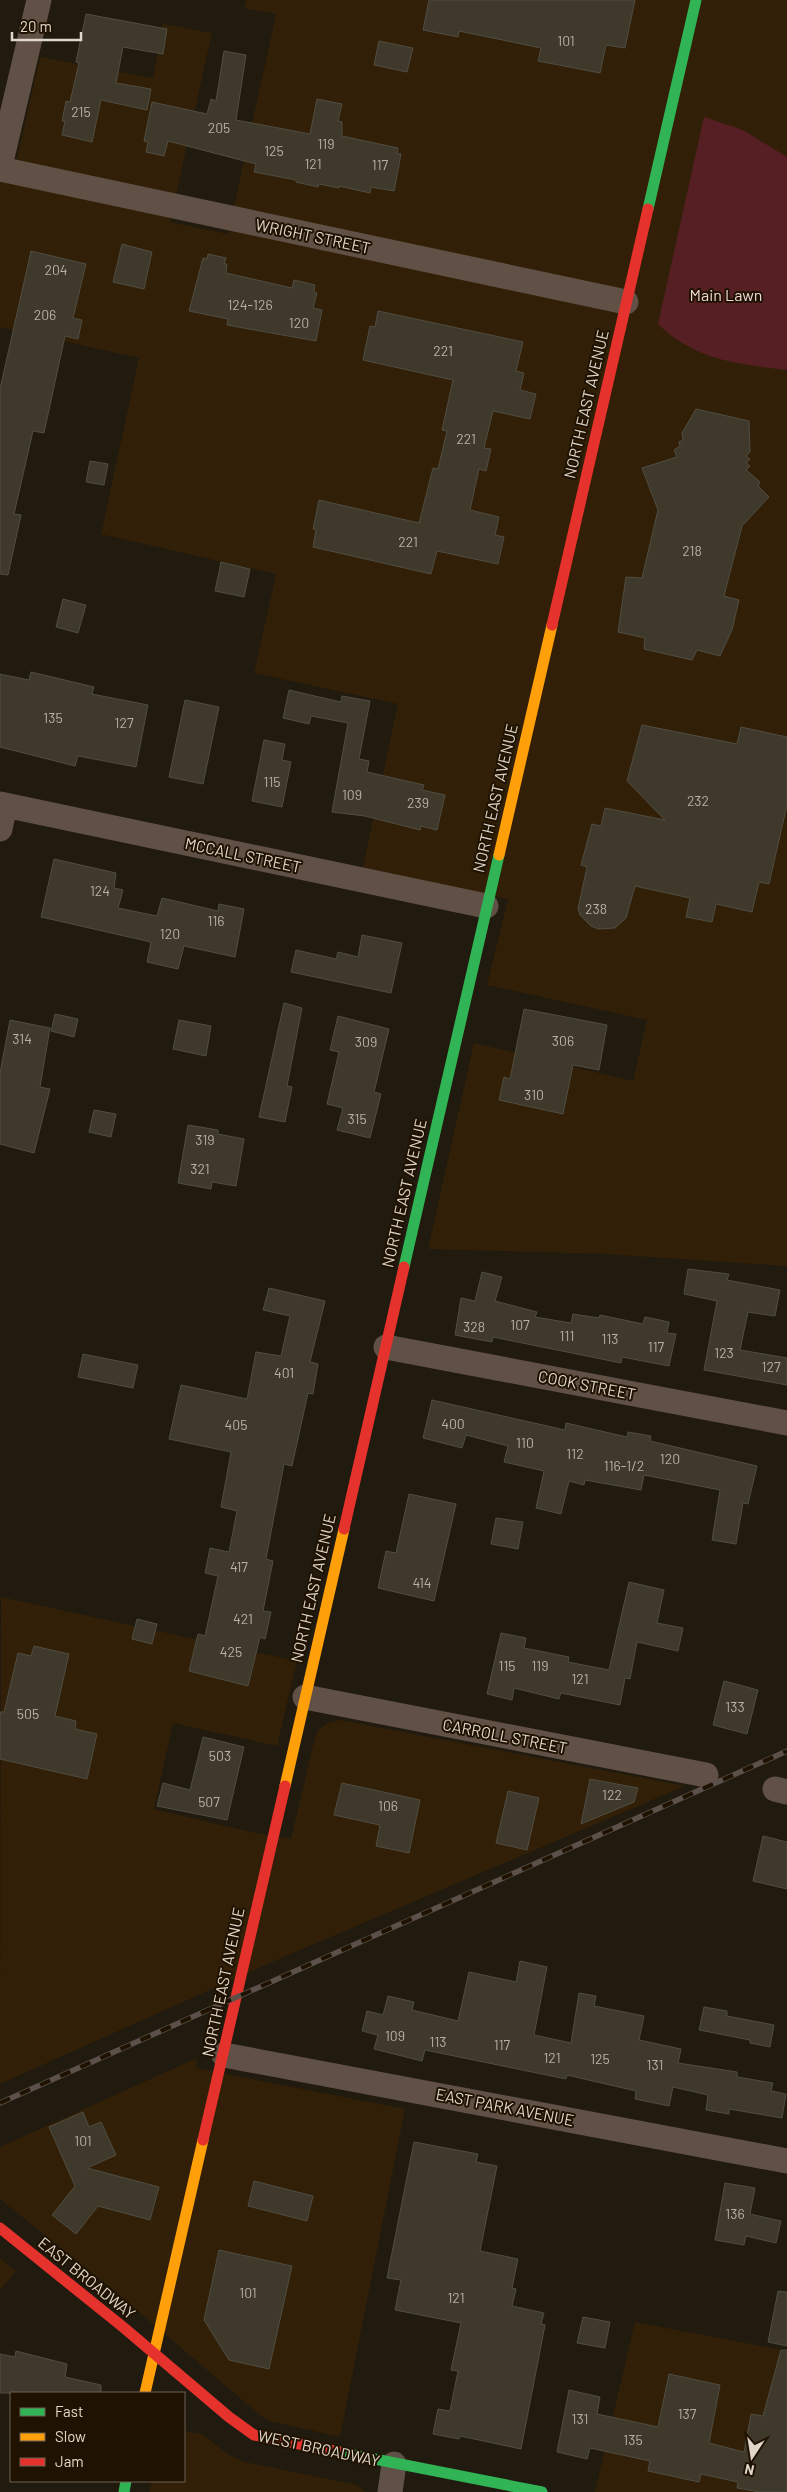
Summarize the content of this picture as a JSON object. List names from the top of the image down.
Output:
{
  "streets": {
    "main road": ["NORTH EAST AVENUE", "EAST BROADWAY", "WEST BROADWAY"],
    "street": [
      "WRIGHT STREET",
      "MCCALL STREET",
      "COOK STREET",
      "CARROLL STREET",
      "EAST PARK AVENUE"
    ]
  },
  "crossings": [
    ["WRIGHT STREET", "NORTH EAST AVENUE"],
    ["NORTH EAST AVENUE", "MCCALL STREET"],
    ["NORTH EAST AVENUE", "COOK STREET"],
    ["NORTH EAST AVENUE", "CARROLL STREET"],
    ["NORTH EAST AVENUE", "EAST PARK AVENUE"],
    ["NORTH EAST AVENUE", "EAST BROADWAY"],
    ["NORTH EAST AVENUE", "WEST BROADWAY"],
    ["EAST BROADWAY", "WEST BROADWAY"]
  ],
  "parks": ["Main Lawn"],
  "house_numbers": [
    "101",
    "215",
    "205",
    "119",
    "125",
    "121",
    "117",
    "204",
    "124-126",
    "206",
    "120",
    "221",
    "221",
    "221",
    "218",
    "135",
    "127",
    "115",
    "109",
    "232",
    "239",
    "124",
    "238",
    "116",
    "120",
    "314",
    "306",
    "309",
    "310",
    "315",
    "319",
    "321",
    "107",
    "328",
    "111",
    "113",
    "117",
    "123",
    "127",
    "401",
    "400",
    "405",
    "110",
    "112",
    "120",
    "116-1/2",
    "417",
    "414",
    "421",
    "425",
    "115",
    "119",
    "121",
    "133",
    "505",
    "503",
    "122",
    "507",
    "106",
    "109",
    "113",
    "117",
    "121",
    "125",
    "131",
    "101",
    "136",
    "101",
    "121",
    "137",
    "131",
    "135"
  ],
  "legend": ["Fast", "Slow", "Jam"],
  "scale_bar": "20 m",
  "north": "bottom"
}
